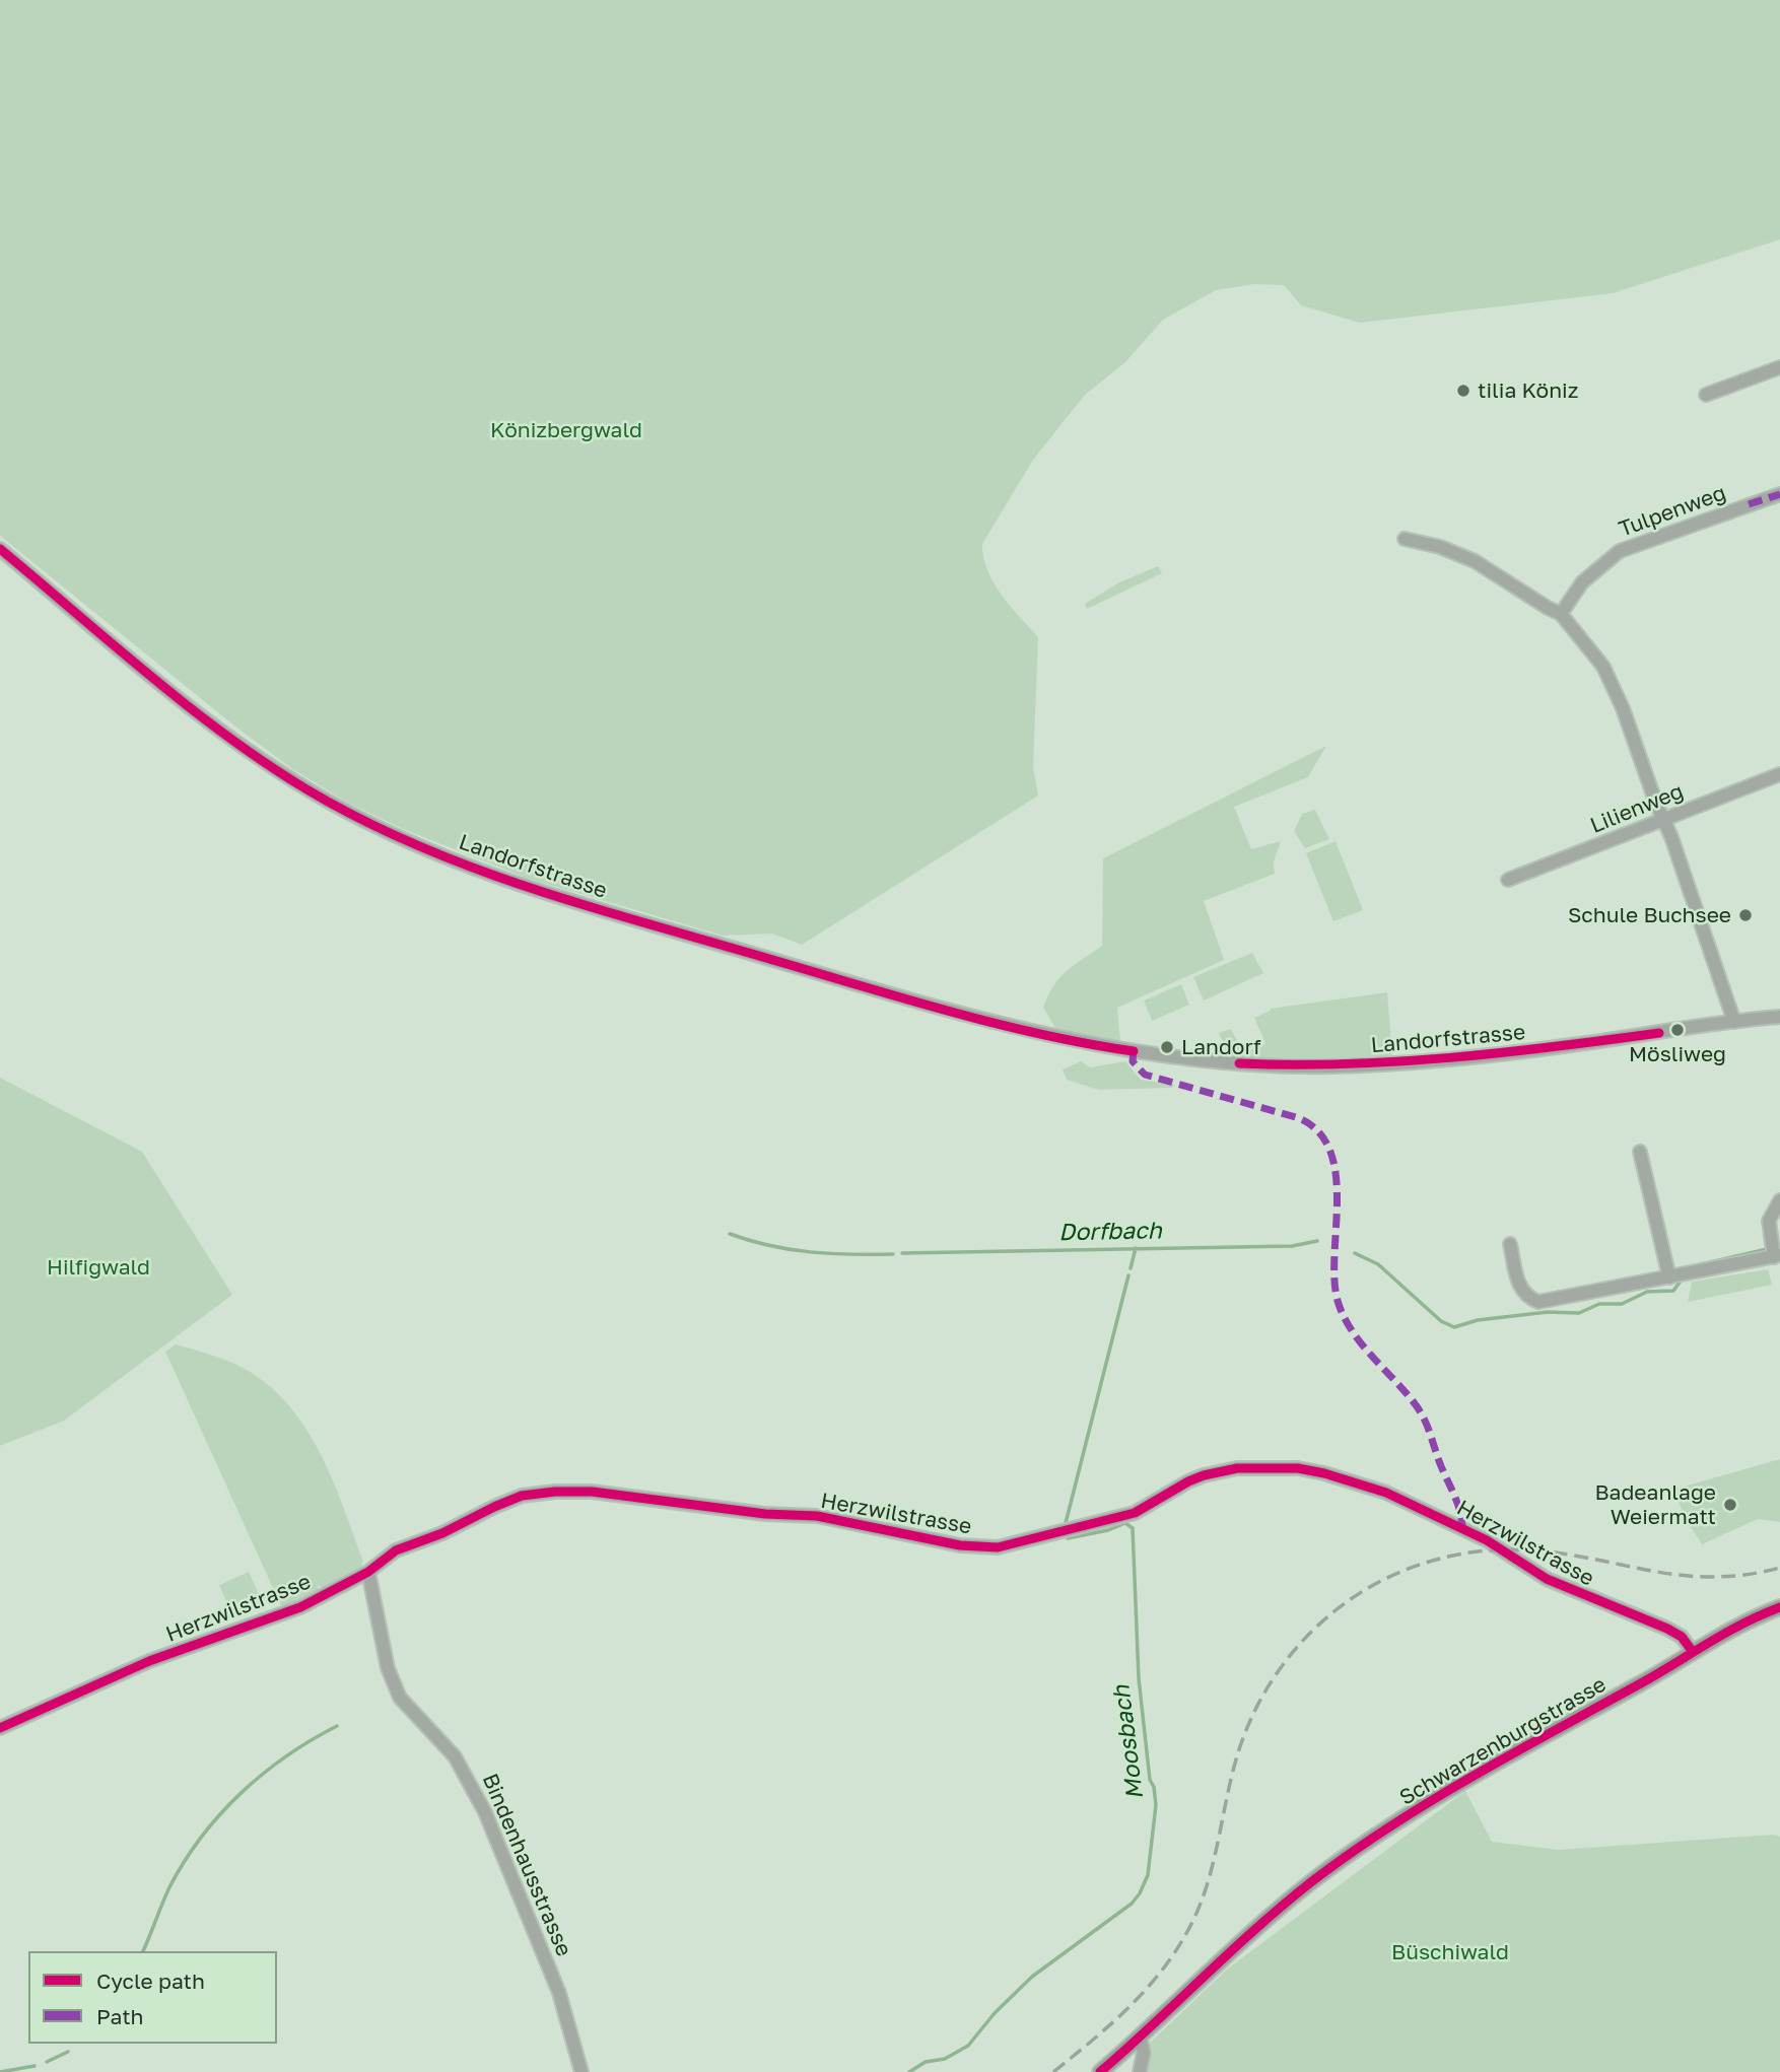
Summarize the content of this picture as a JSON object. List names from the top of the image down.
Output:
{
  "streets": {
    "main road": ["Schwarzenburgstrasse"],
    "street": [
      "Tulpenweg",
      "Lilienweg",
      "Landorfstrasse",
      "Herzwilstrasse",
      "Bindenhausstrasse"
    ]
  },
  "crossings": [
    ["Herzwilstrasse", "Schwarzenburgstrasse"],
    ["Herzwilstrasse", "Bindenhausstrasse"]
  ],
  "water": ["Dorfbach", "Moosbach"],
  "parks": ["Könizbergwald", "Hilfigwald", "Büschiwald"],
  "places": [
    "tilia Köniz",
    "Schule Buchsee",
    "Mösliweg",
    "Landorf",
    "Badeanlage Weiermatt"
  ],
  "legend": ["Cycle path", "Path"]
}
